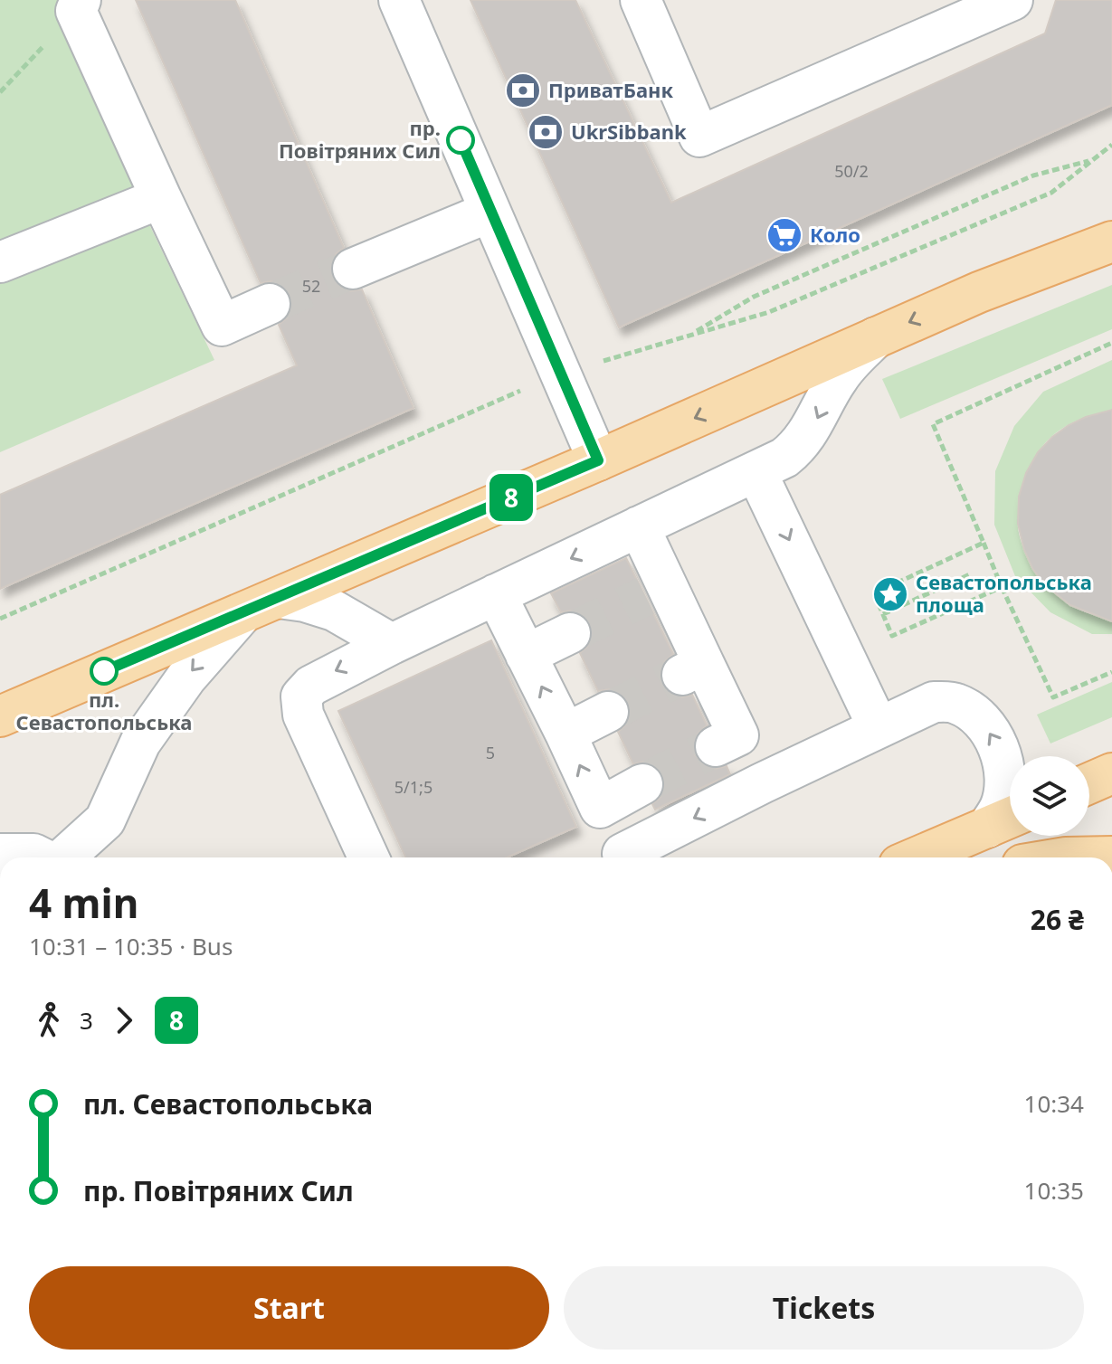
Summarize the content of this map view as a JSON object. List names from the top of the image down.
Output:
{
  "places": {
    "bank": ["ПриватБанк", "UkrSibbank"],
    "other": ["пр. Повітряних Сил", "пл. Севастопольська"],
    "supermarket": ["Коло"],
    "place": ["Севастопольська площа"]
  },
  "lines": ["bus line 8"],
  "house_numbers": [
    "50/2",
    "52",
    "5",
    "5/1;5"
  ],
  "page": {
    "on_map": "8",
    "heading": ["4 min", "10:31 – 10:35 · Bus", "26 ₴"],
    "legs": ["3", "8"],
    "list": [
      {
        "name": "пл. Севастопольська",
        "value": "10:34"
      },
      {
        "name": "пр. Повітряних Сил",
        "value": "10:35"
      }
    ],
    "buttons": ["Start", "Tickets"]
  }
}
